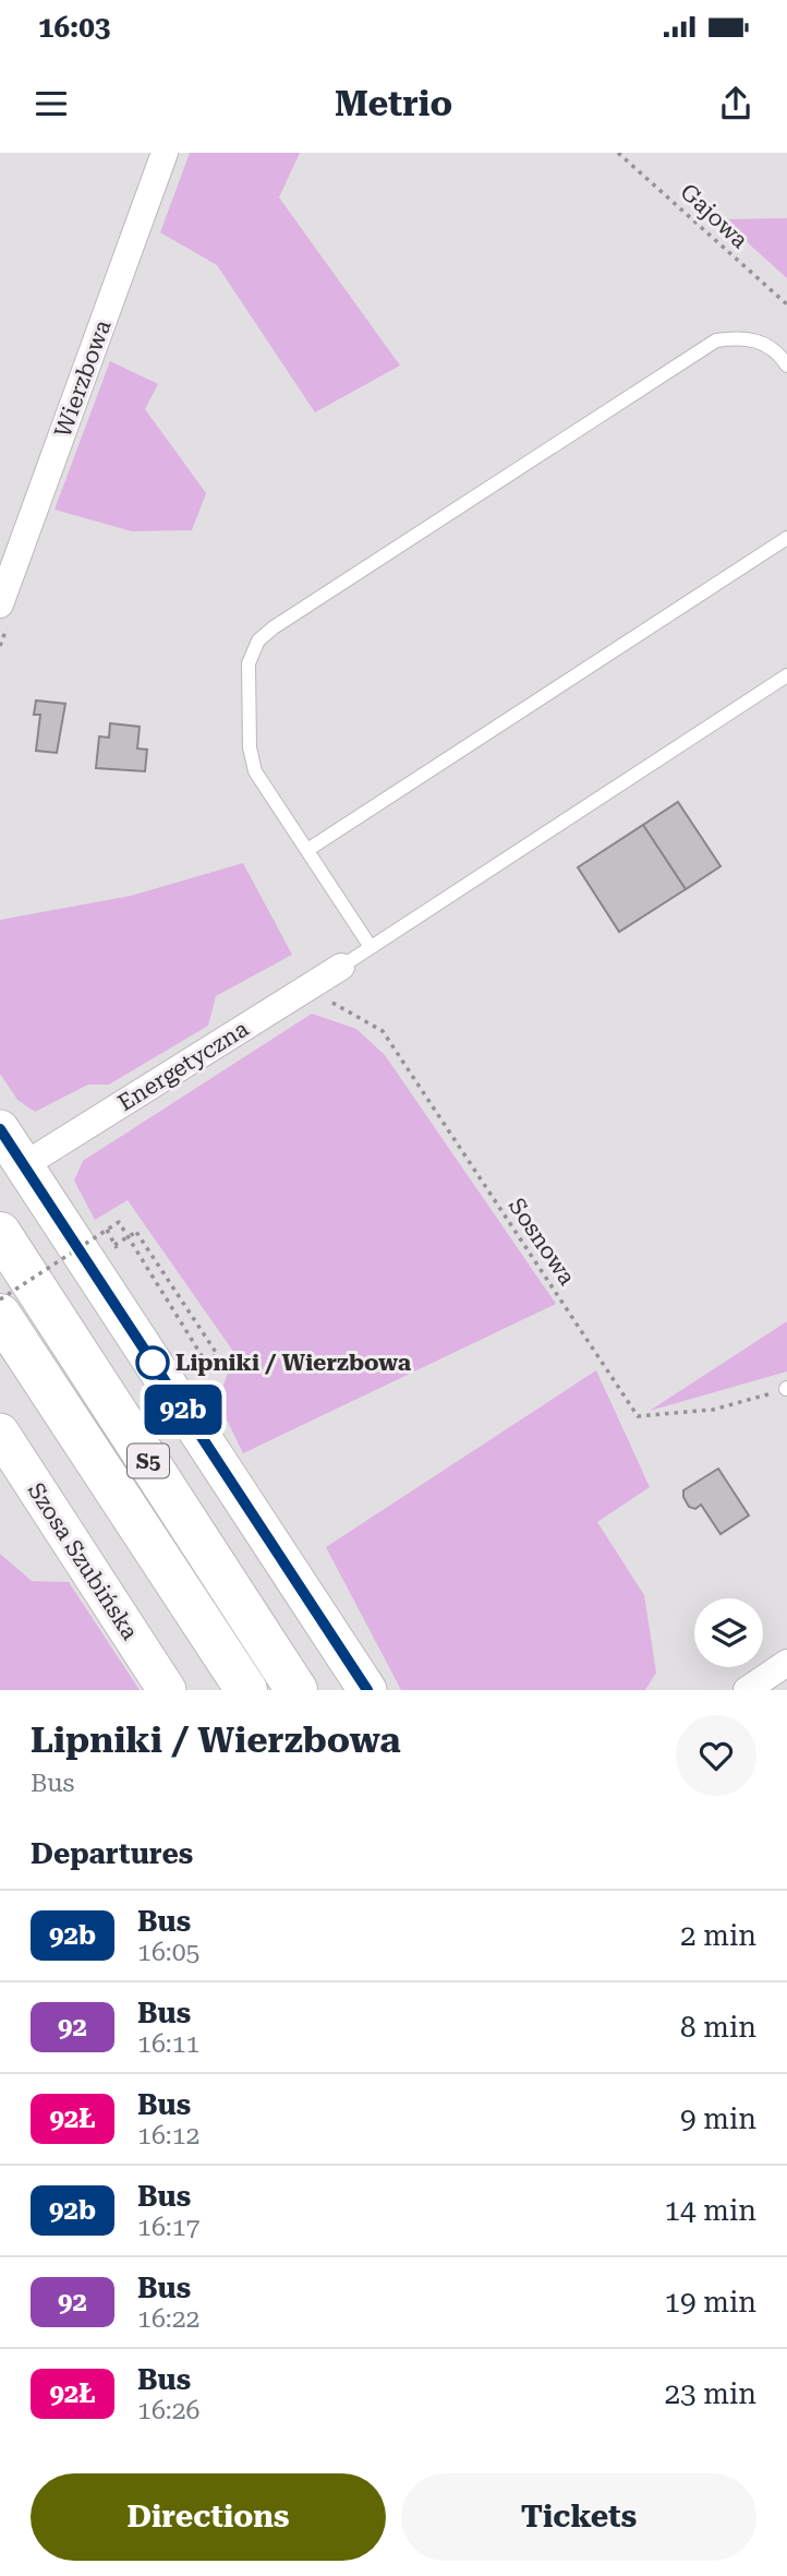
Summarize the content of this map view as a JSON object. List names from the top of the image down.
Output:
{
  "streets": {
    "highway": ["S5"],
    "street": ["Wierzbowa", "Energetyczna", "Szosa Szubińska"],
    "path": ["Gajowa", "Sosnowa"]
  },
  "crossings": [
    ["Energetyczna", "Sosnowa"]
  ],
  "places": ["Lipniki / Wierzbowa"],
  "lines": ["bus line 92b"],
  "page": {
    "status": "16:03",
    "header": "Metrio",
    "on_map": "92b",
    "heading": [
      ["Lipniki / Wierzbowa", "Bus"],
      "Departures"
    ],
    "list": [
      {
        "mark": "92b",
        "name": "Bus",
        "note": "16:05",
        "value": "2 min"
      },
      {
        "mark": "92",
        "name": "Bus",
        "note": "16:11",
        "value": "8 min"
      },
      {
        "mark": "92Ł",
        "name": "Bus",
        "note": "16:12",
        "value": "9 min"
      },
      {
        "mark": "92b",
        "name": "Bus",
        "note": "16:17",
        "value": "14 min"
      },
      {
        "mark": "92",
        "name": "Bus",
        "note": "16:22",
        "value": "19 min"
      },
      {
        "mark": "92Ł",
        "name": "Bus",
        "note": "16:26",
        "value": "23 min"
      }
    ],
    "buttons": ["Directions", "Tickets"]
  }
}
